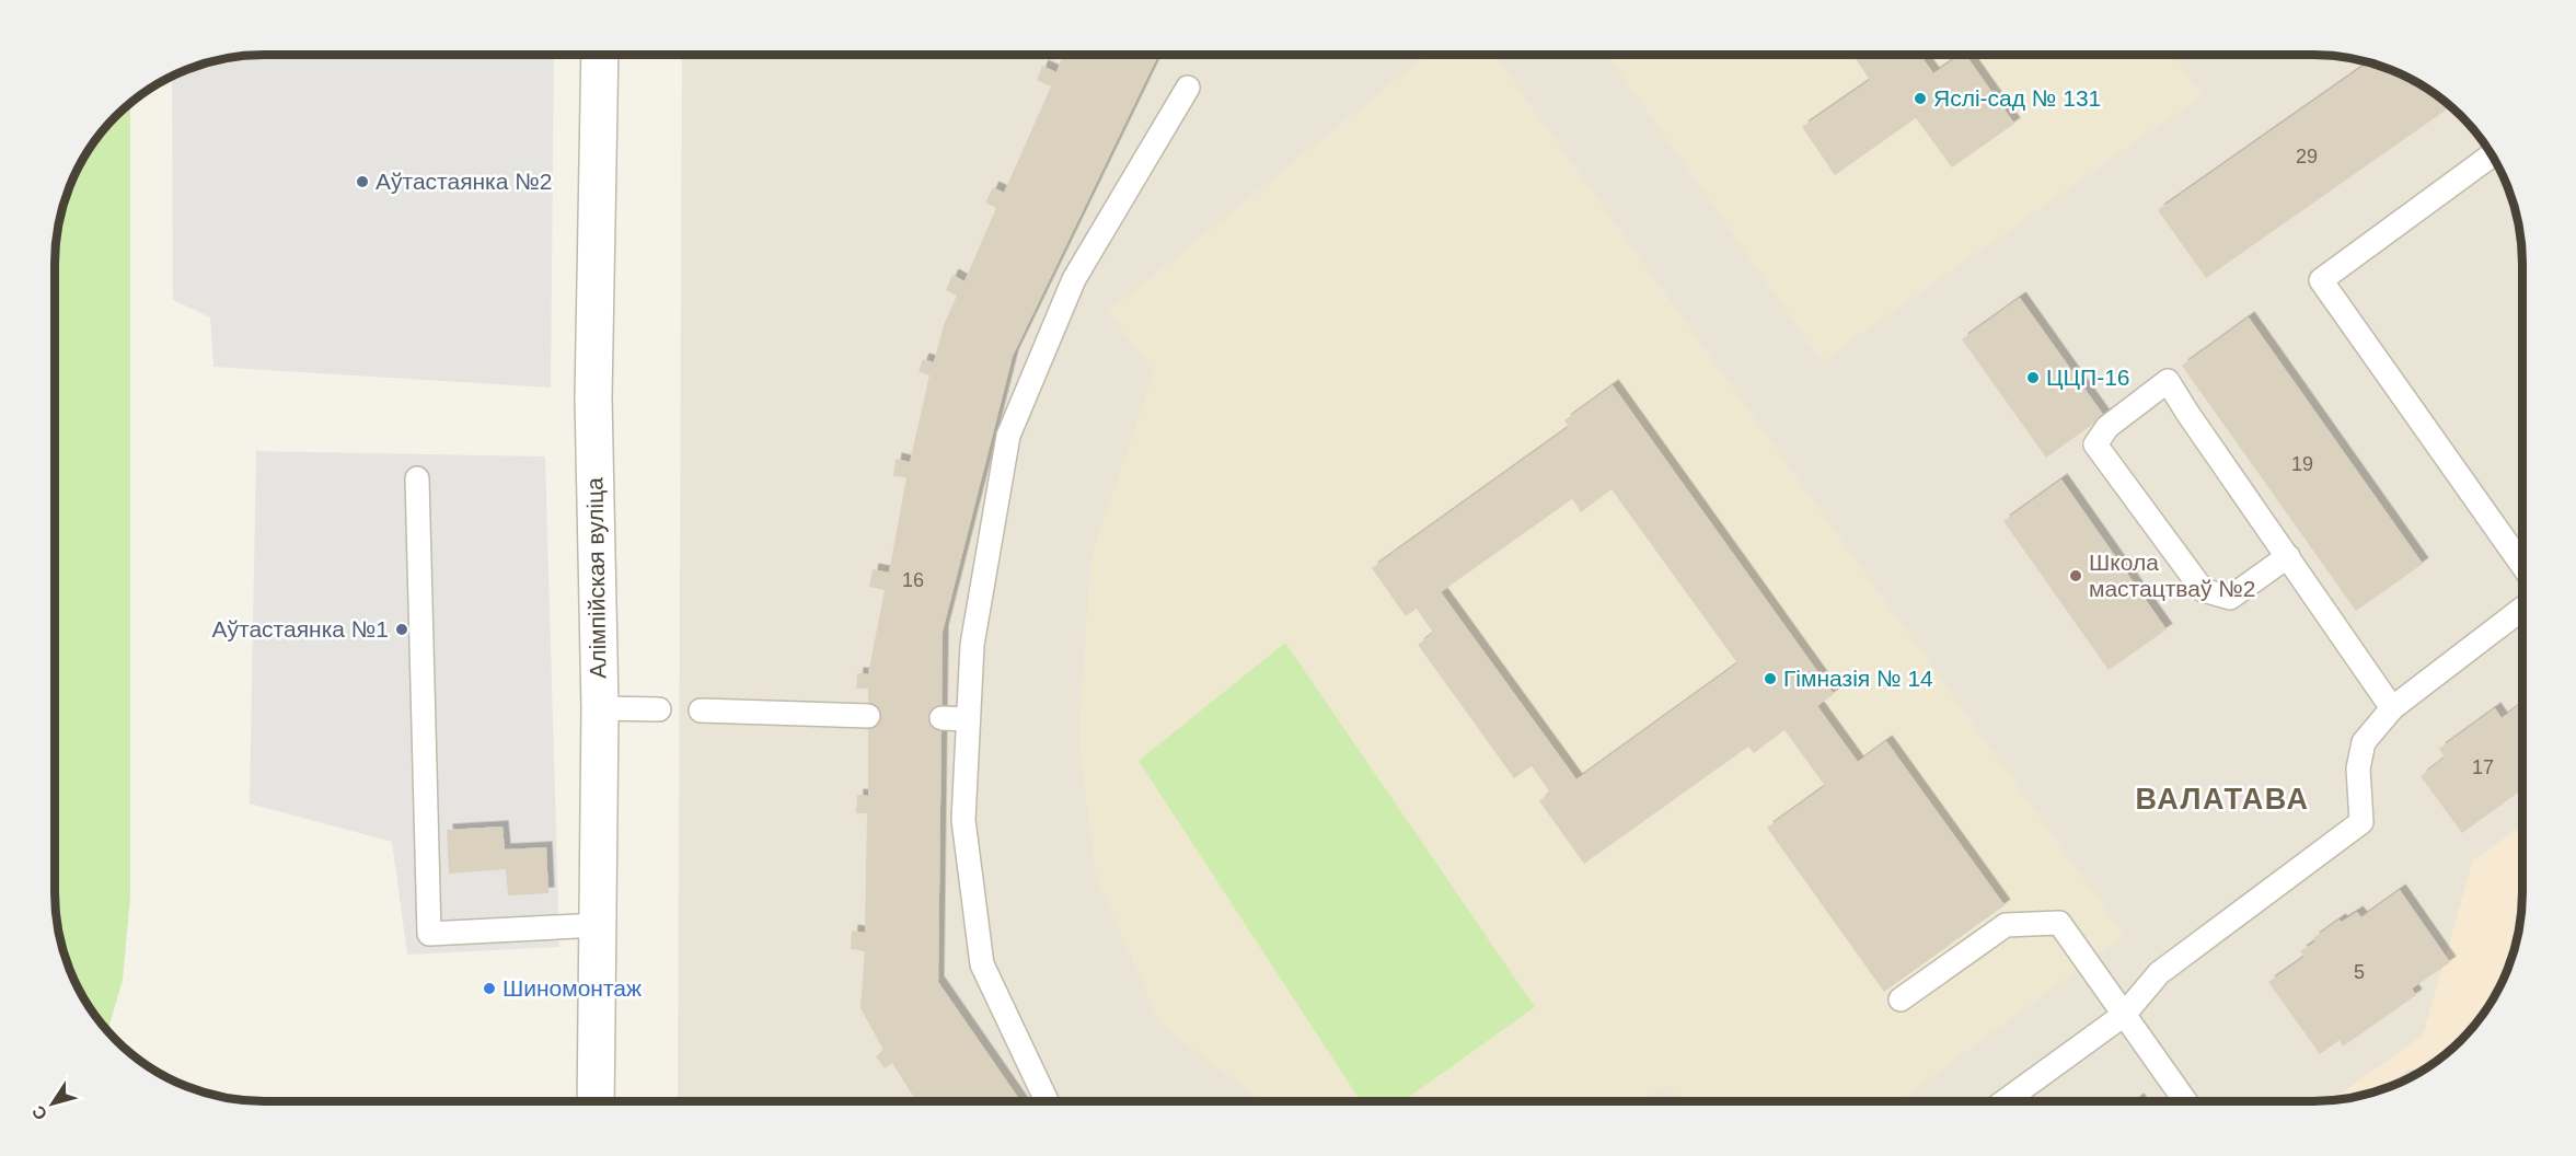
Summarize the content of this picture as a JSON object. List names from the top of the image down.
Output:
{
  "streets": {
    "street": ["Алімпійская вуліца"]
  },
  "districts": ["ВАЛАТАВА"],
  "places": [
    "Яслі-сад № 131",
    "Аўтастаянка №2",
    "ЦЦП-16",
    "Школа мастацтваў №2",
    "Аўтастаянка №1",
    "Гімназія № 14",
    "Шиномонтаж"
  ],
  "house_numbers": [
    "29",
    "19",
    "16",
    "17",
    "5"
  ],
  "north": "bottom left"
}
